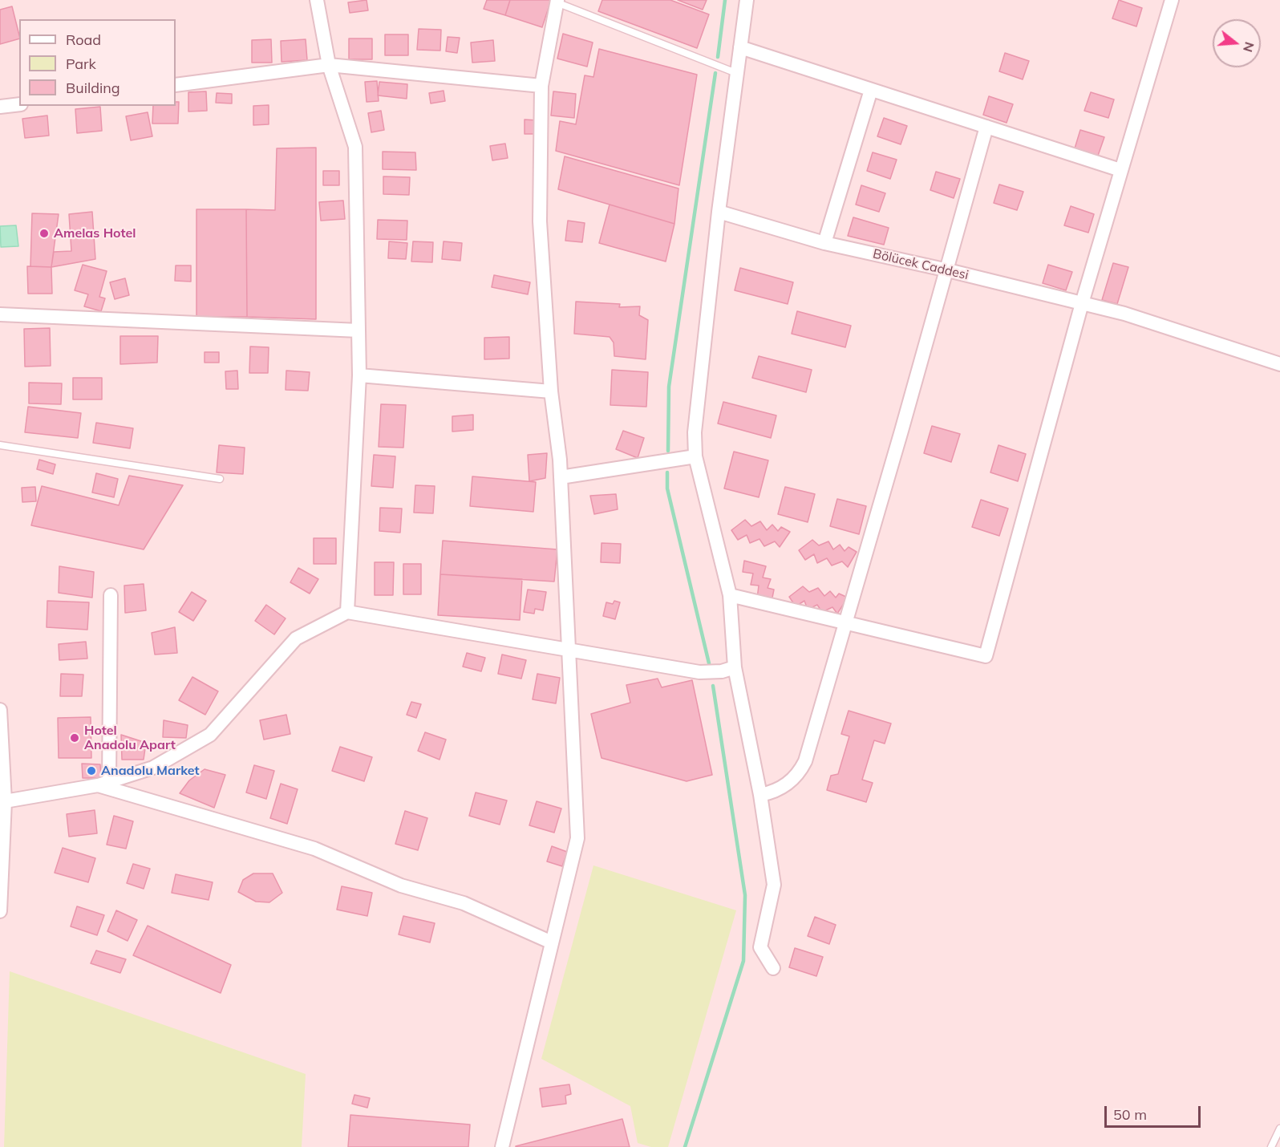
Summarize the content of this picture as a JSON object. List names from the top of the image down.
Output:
{
  "streets": {
    "street": ["Bölücek Caddesi"]
  },
  "places": ["Amelas Hotel", "Hotel Anadolu Apart", "Anadolu Market"],
  "legend": ["Road", "Park", "Building"],
  "scale_bar": "50 m",
  "north": "right"
}
